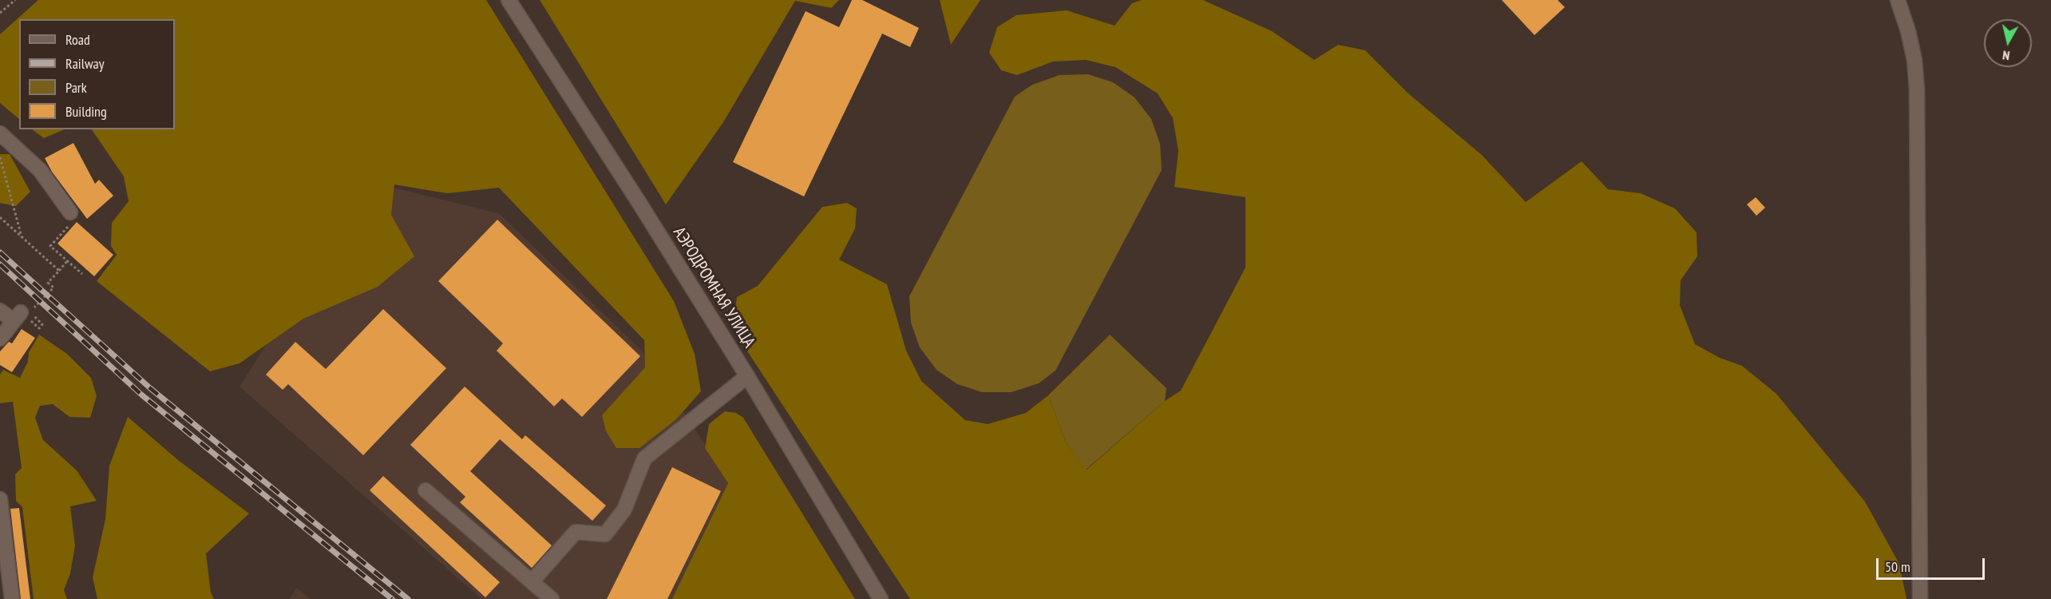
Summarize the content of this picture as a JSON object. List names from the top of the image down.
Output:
{
  "streets": {
    "street": ["АЭРОДРОМНАЯ УЛИЦА"]
  },
  "legend": [
    "Road",
    "Railway",
    "Park",
    "Building"
  ],
  "scale_bar": "50 m",
  "north": "bottom"
}
